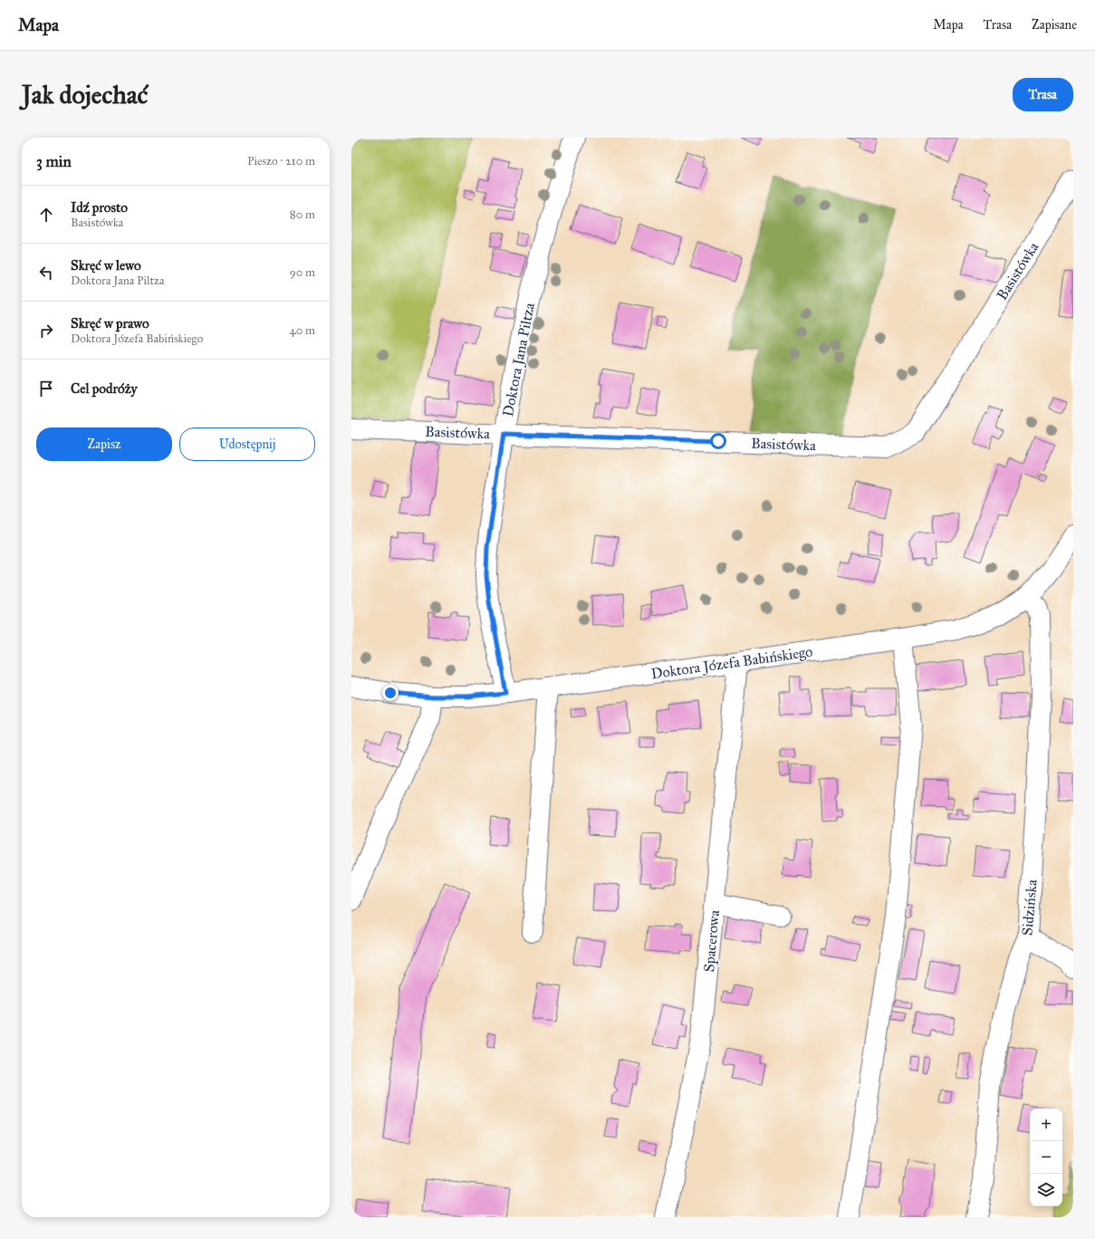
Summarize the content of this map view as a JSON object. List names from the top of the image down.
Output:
{
  "streets": {
    "street": [
      "Basistówka",
      "Doktora Jana Piltza",
      "Doktora Józefa Babińskiego",
      "Sidzińska",
      "Spacerowa"
    ]
  },
  "crossings": [
    ["Basistówka", "Doktora Jana Piltza"],
    ["Doktora Jana Piltza", "Doktora Józefa Babińskiego"],
    ["Doktora Józefa Babińskiego", "Sidzińska"],
    ["Doktora Józefa Babińskiego", "Spacerowa"]
  ],
  "page": {
    "header": "Mapa",
    "nav": ["Mapa", "Trasa", "Zapisane"],
    "buttons": [
      "Trasa",
      ["Zapisz", "Udostępnij"]
    ],
    "title": "Jak dojechać",
    "heading": ["3 min", "Pieszo · 210 m"],
    "list": [
      ["Idź prosto", "Basistówka", "80 m"],
      ["Skręć w lewo", "Doktora Jana Piltza", "90 m"],
      ["Skręć w prawo", "Doktora Józefa Babińskiego", "40 m"],
      "Cel podróży"
    ],
    "map_buttons": ["+", "−"]
  }
}
